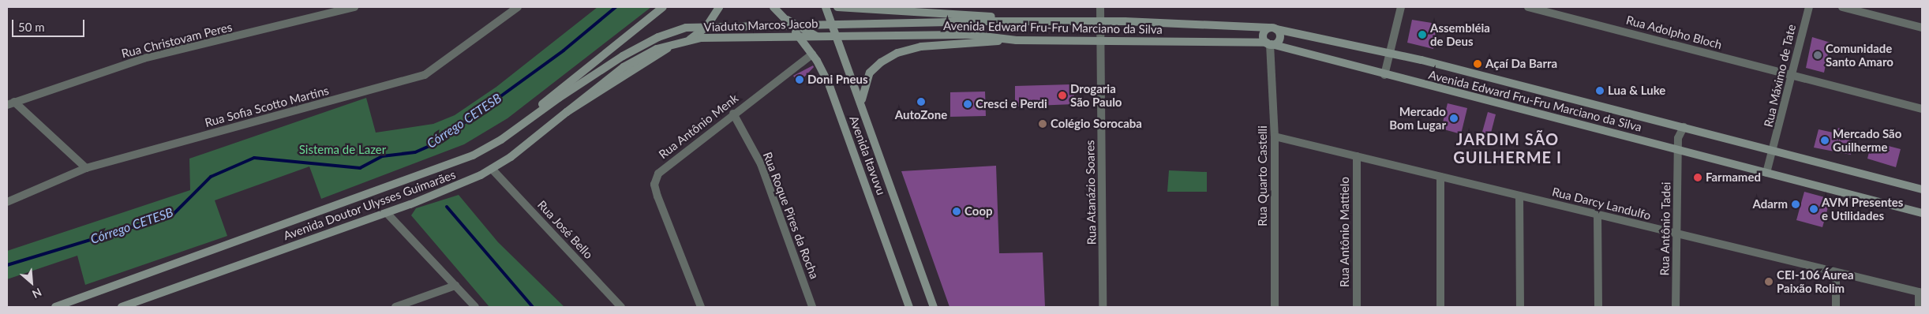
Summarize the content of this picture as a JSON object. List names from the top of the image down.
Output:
{
  "streets": {
    "main road": [
      "Viaduto Marcos Jacob",
      "Avenida Edward Fru-Fru Marciano da Silva",
      "Avenida Itavuvu",
      "Avenida Doutor Ulysses Guimarães"
    ],
    "street": [
      "Rua Adolpho Bloch",
      "Rua Christovam Peres",
      "Rua Máximo de Tate",
      "Rua Sofia Scotto Martins",
      "Rua Antônio Menk",
      "Rua Quarto Castelli",
      "Rua Atanázio Soares",
      "Rua Darcy Landulfo",
      "Rua Roque Pires da Rocha",
      "Rua Antônio Tadei",
      "Rua José Bello",
      "Rua Antônio Mattielo"
    ]
  },
  "crossings": [
    ["Viaduto Marcos Jacob", "Avenida Edward Fru-Fru Marciano da Silva"],
    ["Viaduto Marcos Jacob", "Avenida Doutor Ulysses Guimarães"],
    ["Avenida Edward Fru-Fru Marciano da Silva", "Rua Máximo de Tate"],
    ["Avenida Edward Fru-Fru Marciano da Silva", "Avenida Itavuvu"],
    ["Avenida Edward Fru-Fru Marciano da Silva", "Rua Quarto Castelli"],
    ["Avenida Edward Fru-Fru Marciano da Silva", "Rua Atanázio Soares"],
    ["Avenida Edward Fru-Fru Marciano da Silva", "Rua Antônio Tadei"],
    ["Rua Adolpho Bloch", "Rua Máximo de Tate"],
    ["Rua Antônio Menk", "Avenida Itavuvu"],
    ["Rua Antônio Menk", "Rua Roque Pires da Rocha"],
    ["Rua Quarto Castelli", "Rua Darcy Landulfo"],
    ["Rua Darcy Landulfo", "Rua Antônio Tadei"],
    ["Rua Darcy Landulfo", "Rua Antônio Mattielo"],
    ["Avenida Doutor Ulysses Guimarães", "Rua José Bello"]
  ],
  "districts": ["JARDIM SÃO GUILHERME I"],
  "water": ["Córrego CETESB"],
  "parks": ["Sistema de Lazer"],
  "places": [
    "Assembléia de Deus",
    "Comunidade Santo Amaro",
    "Açaí Da Barra",
    "Doni Pneus",
    "Lua & Luke",
    "Drogaria São Paulo",
    "AutoZone",
    "Cresci e Perdi",
    "Mercado Bom Lugar",
    "Colégio Sorocaba",
    "Mercado São Guilherme",
    "Farmamed",
    "Adarm",
    "AVM Presentes e Utilidades",
    "Coop",
    "CEI-106 Áurea Paixão Rolim"
  ],
  "scale_bar": "50 m",
  "north": "bottom right"
}
